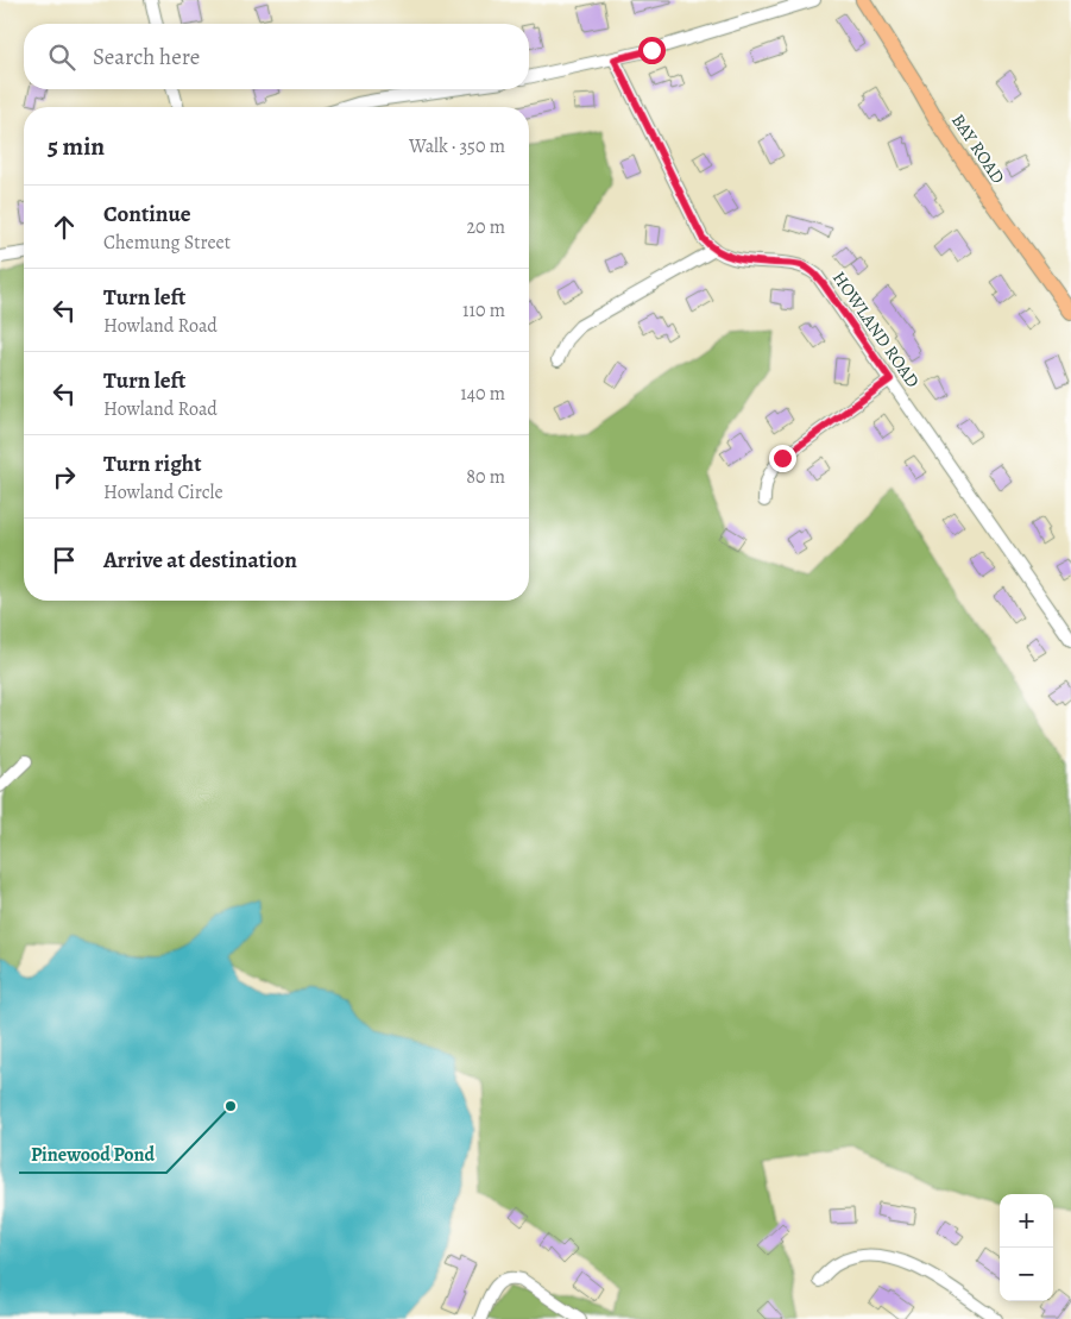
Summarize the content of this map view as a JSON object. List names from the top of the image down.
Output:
{
  "streets": {
    "main road": ["BAY ROAD"],
    "street": ["HOWLAND ROAD"]
  },
  "places": ["Pinewood Pond"],
  "page": {
    "search": "Search here",
    "heading": ["5 min", "Walk · 350 m"],
    "list": [
      ["Continue", "Chemung Street", "20 m"],
      ["Turn left", "Howland Road", "110 m"],
      ["Turn left", "Howland Road", "140 m"],
      ["Turn right", "Howland Circle", "80 m"],
      "Arrive at destination"
    ],
    "map_buttons": ["+", "−"]
  }
}
